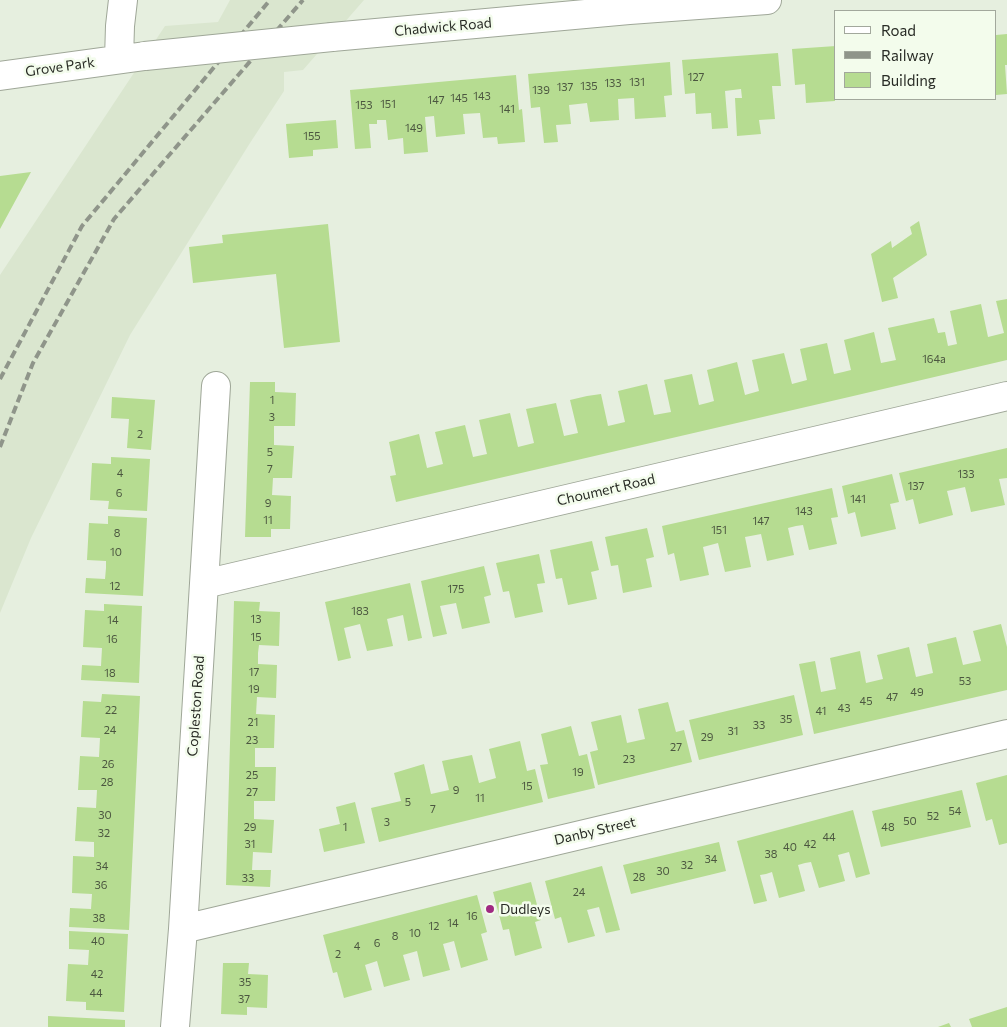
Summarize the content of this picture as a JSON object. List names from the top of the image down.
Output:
{
  "streets": {
    "street": [
      "Chadwick Road",
      "Grove Park",
      "Choumert Road",
      "Copleston Road",
      "Danby Street"
    ]
  },
  "crossings": [
    ["Chadwick Road", "Grove Park"],
    ["Choumert Road", "Copleston Road"],
    ["Copleston Road", "Danby Street"]
  ],
  "places": ["Dudleys"],
  "house_numbers": [
    "127",
    "131",
    "133",
    "135",
    "137",
    "139",
    "143",
    "145",
    "147",
    "151",
    "153",
    "141",
    "149",
    "155",
    "164a",
    "1",
    "3",
    "2",
    "5",
    "7",
    "4",
    "133",
    "137",
    "6",
    "141",
    "9",
    "143",
    "11",
    "147",
    "151",
    "8",
    "10",
    "12",
    "175",
    "183",
    "13",
    "14",
    "15",
    "16",
    "17",
    "18",
    "53",
    "19",
    "49",
    "47",
    "45",
    "43",
    "22",
    "41",
    "35",
    "21",
    "33",
    "24",
    "31",
    "29",
    "23",
    "27",
    "23",
    "26",
    "19",
    "25",
    "28",
    "15",
    "9",
    "27",
    "11",
    "5",
    "7",
    "54",
    "30",
    "52",
    "50",
    "3",
    "29",
    "1",
    "48",
    "32",
    "44",
    "31",
    "42",
    "40",
    "38",
    "34",
    "32",
    "34",
    "30",
    "28",
    "33",
    "36",
    "24",
    "16",
    "38",
    "14",
    "12",
    "10",
    "8",
    "40",
    "6",
    "4",
    "2",
    "42",
    "35",
    "44",
    "37"
  ],
  "legend": ["Road", "Railway", "Building"]
}
